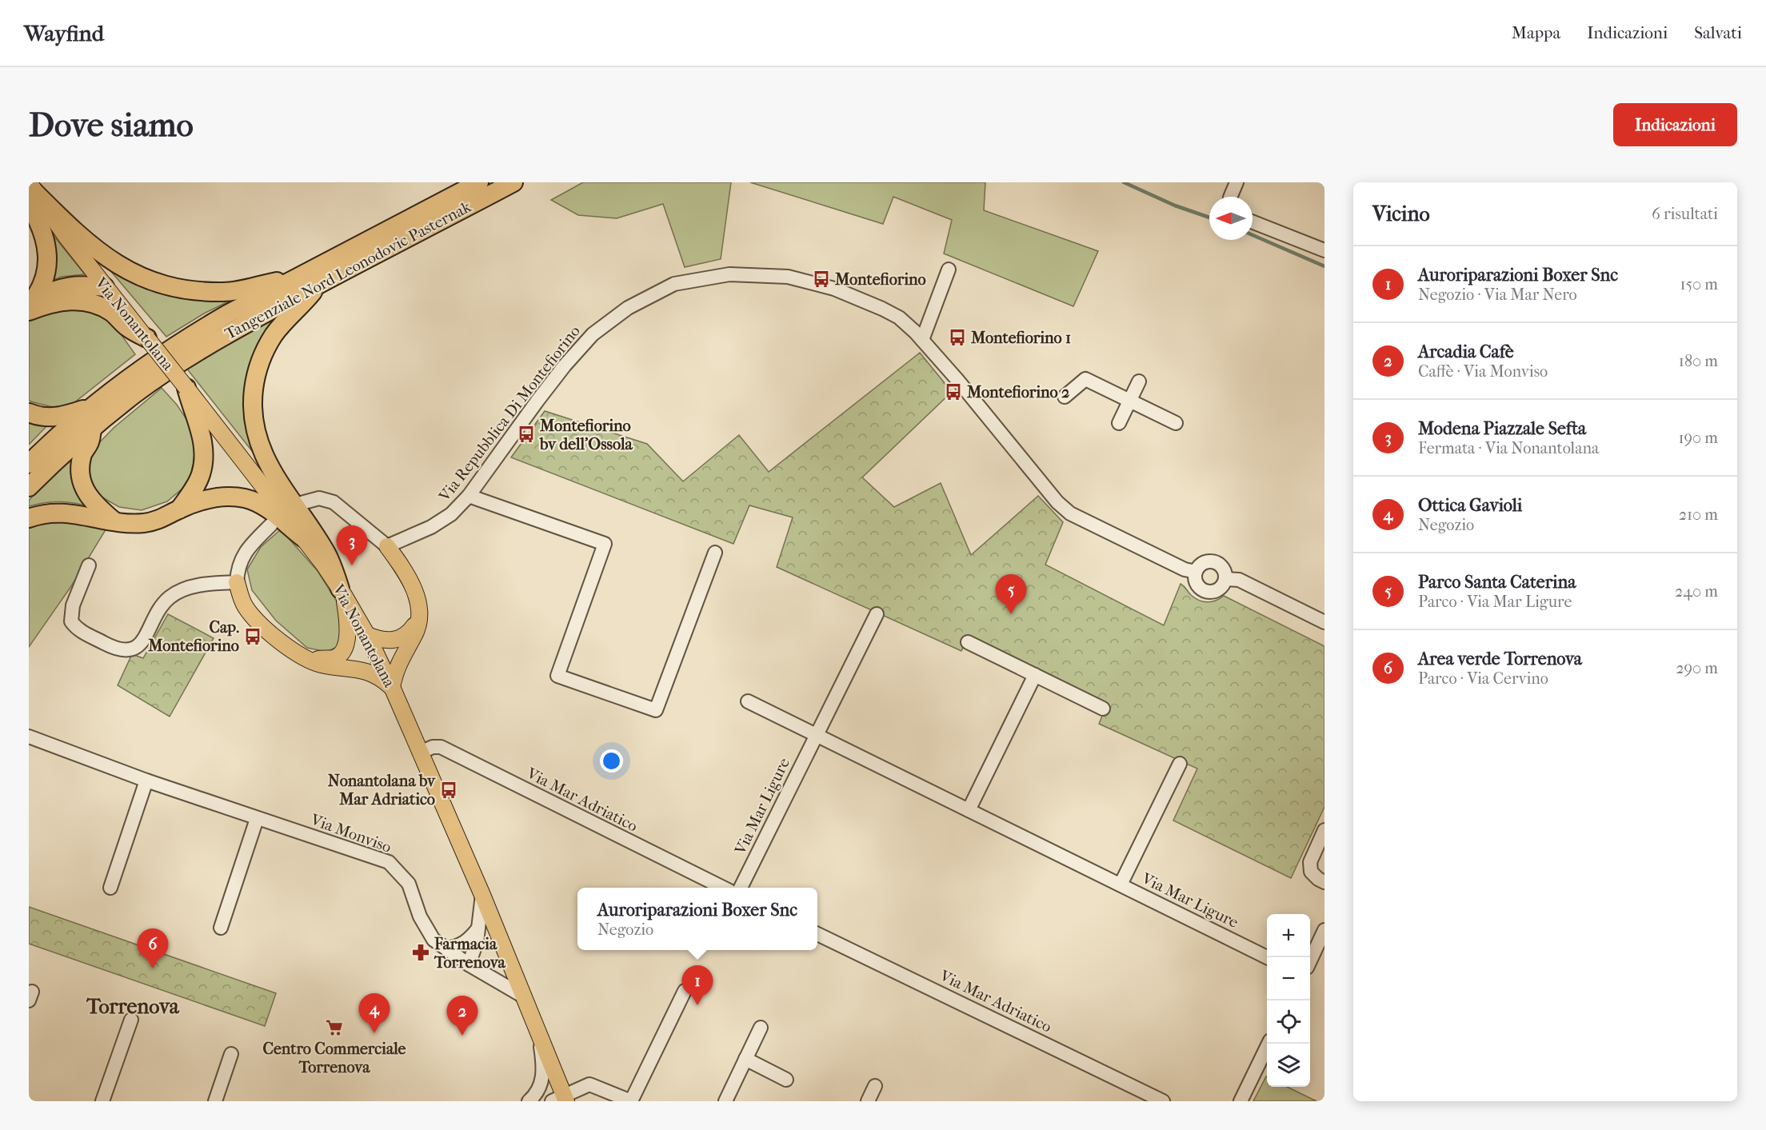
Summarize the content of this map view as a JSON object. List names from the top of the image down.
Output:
{
  "streets": {
    "highway": ["Tangenziale Nord Leonodovic Pasternak"],
    "main road": ["Via Nonantolana"],
    "street": [
      "Via Repubblica Di Montefiorino",
      "Via Mar Adriatico",
      "Via Mar Ligure",
      "Via Monviso"
    ]
  },
  "crossings": [
    ["Via Nonantolana", "Via Mar Adriatico"],
    ["Via Nonantolana", "Via Monviso"]
  ],
  "districts": ["Torrenova"],
  "places": {
    "bus stop": [
      "Montefiorino",
      "Montefiorino 1",
      "Montefiorino 2",
      "Montefiorino bv dell'Ossola",
      "Cap. Montefiorino",
      "Nonantolana bv Mar Adriatico"
    ],
    "pharmacy": ["Farmacia Torrenova"],
    "supermarket": ["Centro Commerciale Torrenova"]
  },
  "north": "left",
  "page": {
    "header": "Wayfind",
    "nav": ["Mappa", "Indicazioni", "Salvati"],
    "buttons": "Indicazioni",
    "title": "Dove siamo",
    "heading": ["Vicino", "6 risultati"],
    "list": [
      {
        "mark": "1",
        "name": "Auroriparazioni Boxer Snc",
        "note": "Negozio · Via Mar Nero",
        "value": "150 m"
      },
      {
        "mark": "2",
        "name": "Arcadia Cafè",
        "note": "Caffè · Via Monviso",
        "value": "180 m"
      },
      {
        "mark": "3",
        "name": "Modena Piazzale Sefta",
        "note": "Fermata · Via Nonantolana",
        "value": "190 m"
      },
      {
        "mark": "4",
        "name": "Ottica Gavioli",
        "note": "Negozio",
        "value": "210 m"
      },
      {
        "mark": "5",
        "name": "Parco Santa Caterina",
        "note": "Parco · Via Mar Ligure",
        "value": "240 m"
      },
      {
        "mark": "6",
        "name": "Area verde Torrenova",
        "note": "Parco · Via Cervino",
        "value": "290 m"
      }
    ],
    "pins": [
      "3",
      "5",
      "6",
      "1",
      "4",
      "2"
    ],
    "popup": ["Auroriparazioni Boxer Snc", "Negozio"],
    "map_buttons": ["+", "−"]
  }
}
